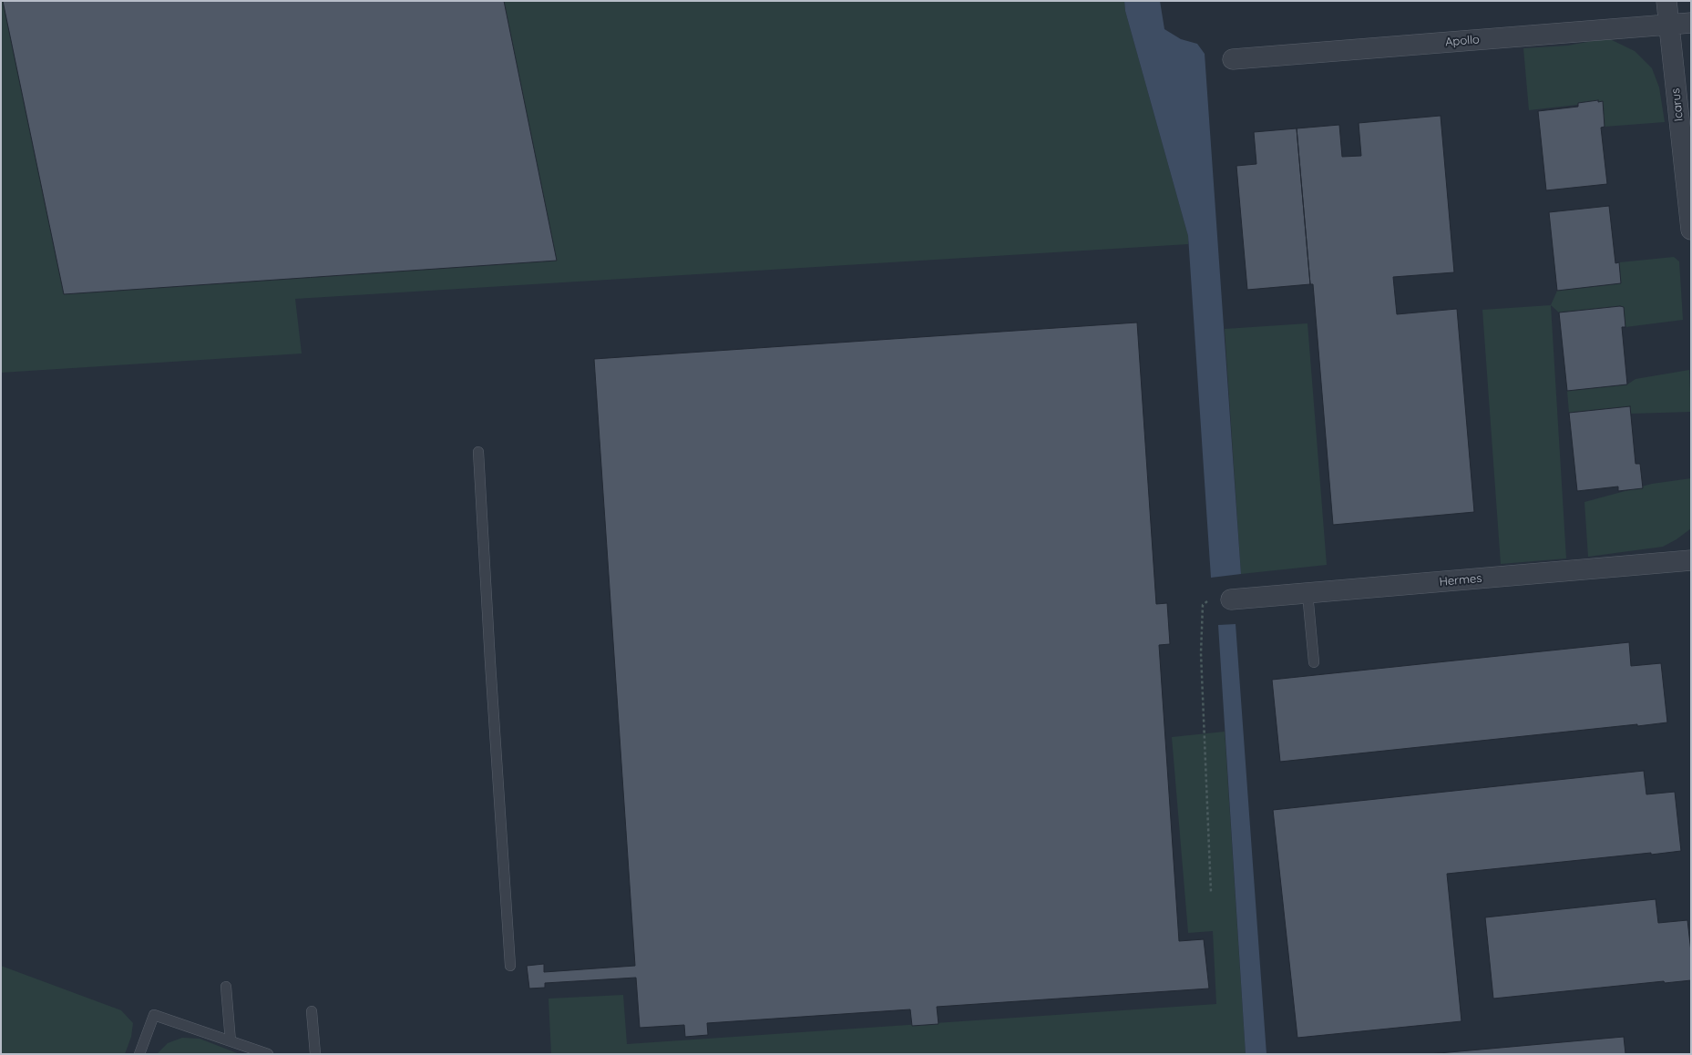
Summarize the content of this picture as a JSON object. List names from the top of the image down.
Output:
{
  "streets": {
    "street": ["Apollo", "Icarus", "Hermes"]
  },
  "crossings": [
    ["Apollo", "Icarus"]
  ]
}
